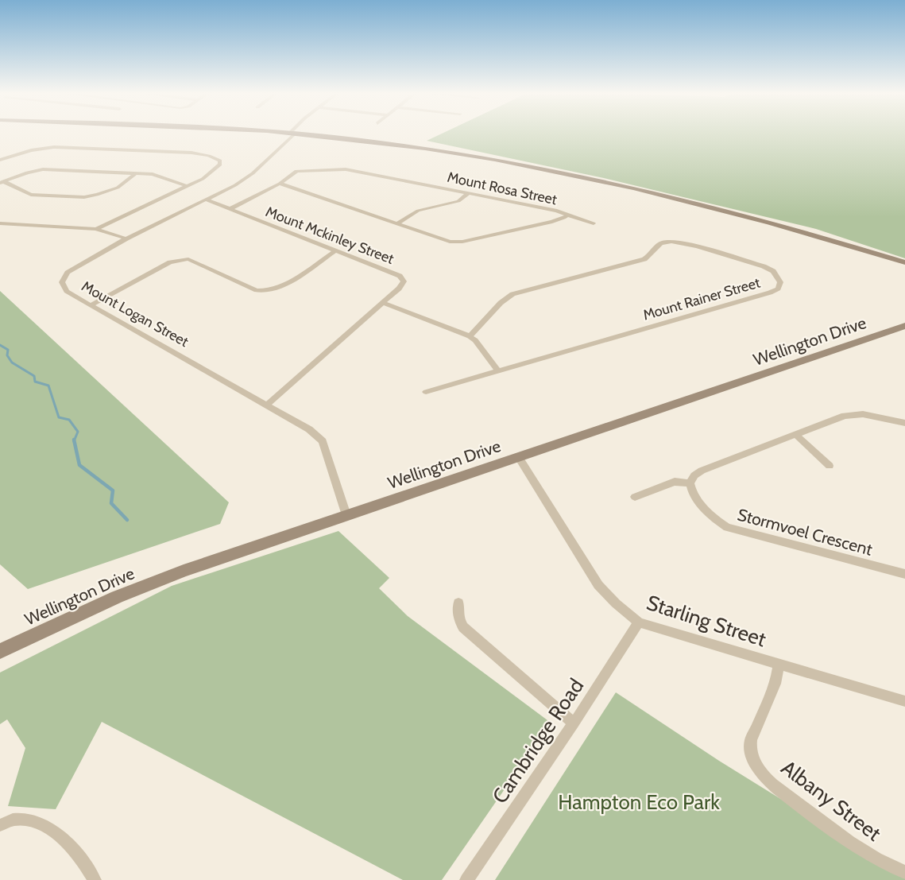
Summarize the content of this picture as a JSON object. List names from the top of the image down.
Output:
{
  "streets": {
    "main road": ["Wellington Drive"],
    "street": [
      "Mount Rosa Street",
      "Mount Mckinley Street",
      "Mount Rainer Street",
      "Mount Logan Street",
      "Stormvoel Crescent",
      "Starling Street",
      "Cambridge Road",
      "Albany Street"
    ]
  },
  "crossings": [
    ["Mount Rosa Street", "Mount Mckinley Street"],
    ["Mount Mckinley Street", "Mount Logan Street"],
    ["Mount Logan Street", "Wellington Drive"],
    ["Wellington Drive", "Starling Street"],
    ["Starling Street", "Cambridge Road"],
    ["Starling Street", "Albany Street"]
  ],
  "parks": ["Hampton Eco Park"]
}
